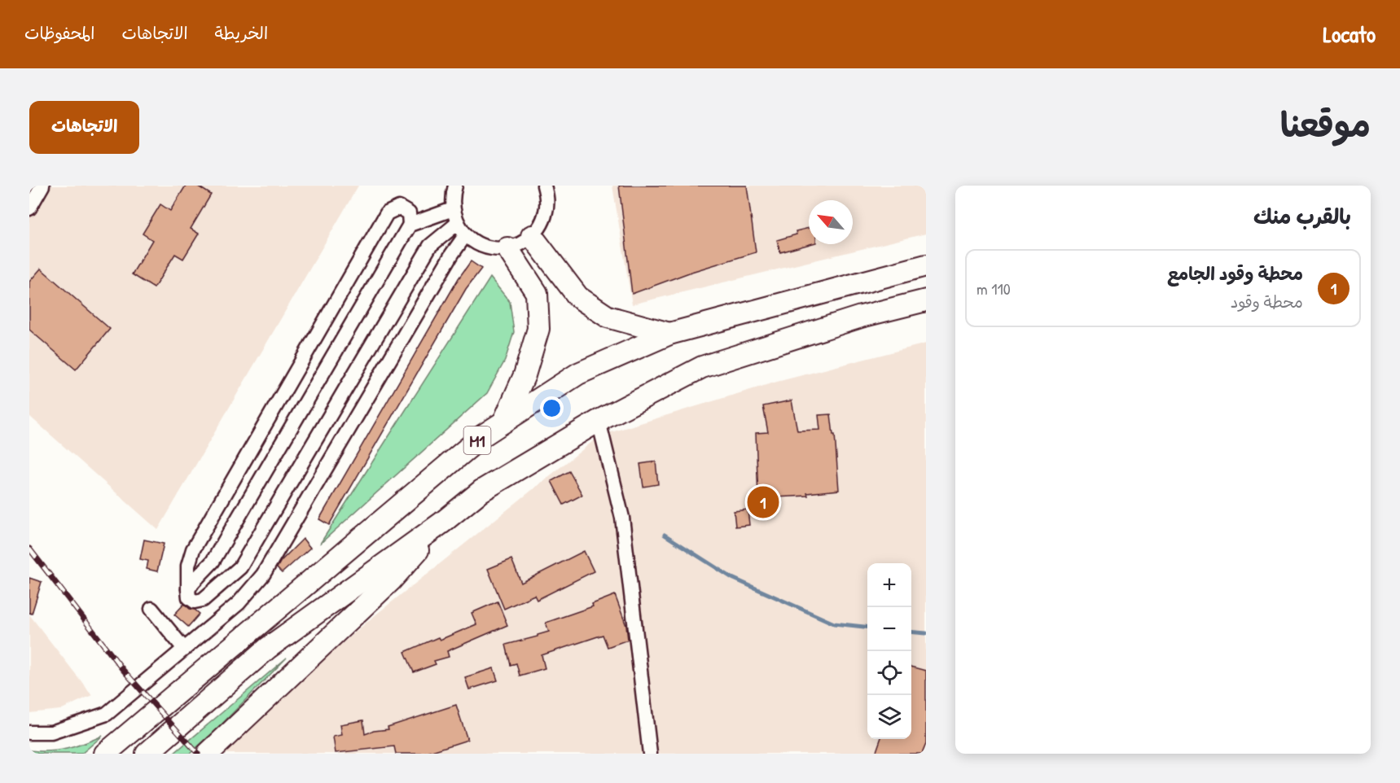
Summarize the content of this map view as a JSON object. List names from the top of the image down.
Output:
{
  "streets": {
    "highway": ["M1"]
  },
  "north": "top left",
  "page": {
    "header": "Locato",
    "nav": ["الخريطة", "الاتجاهات", "المحفوظات"],
    "title": "موقعنا",
    "buttons": "الاتجاهات",
    "heading": "بالقرب منك",
    "list": [
      {
        "mark": "1",
        "name": "محطة وقود الجامع",
        "note": "محطة وقود",
        "value": "110 m"
      }
    ],
    "pins": "1",
    "map_buttons": ["+", "−"]
  }
}
